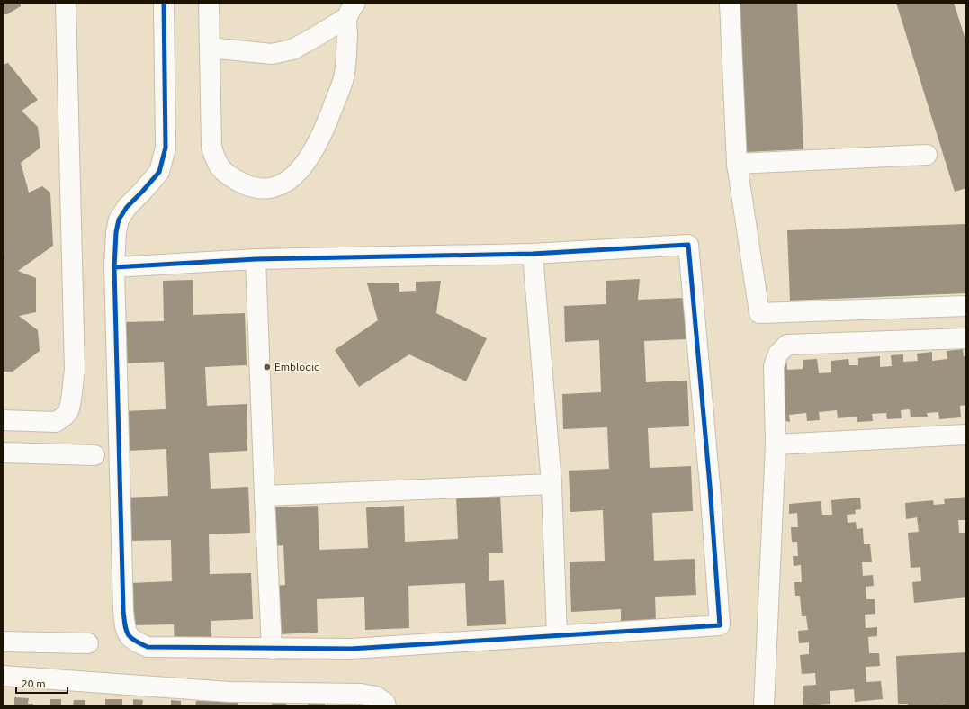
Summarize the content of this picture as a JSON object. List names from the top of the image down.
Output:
{
  "places": ["Emblogic"],
  "scale_bar": "20 m"
}
